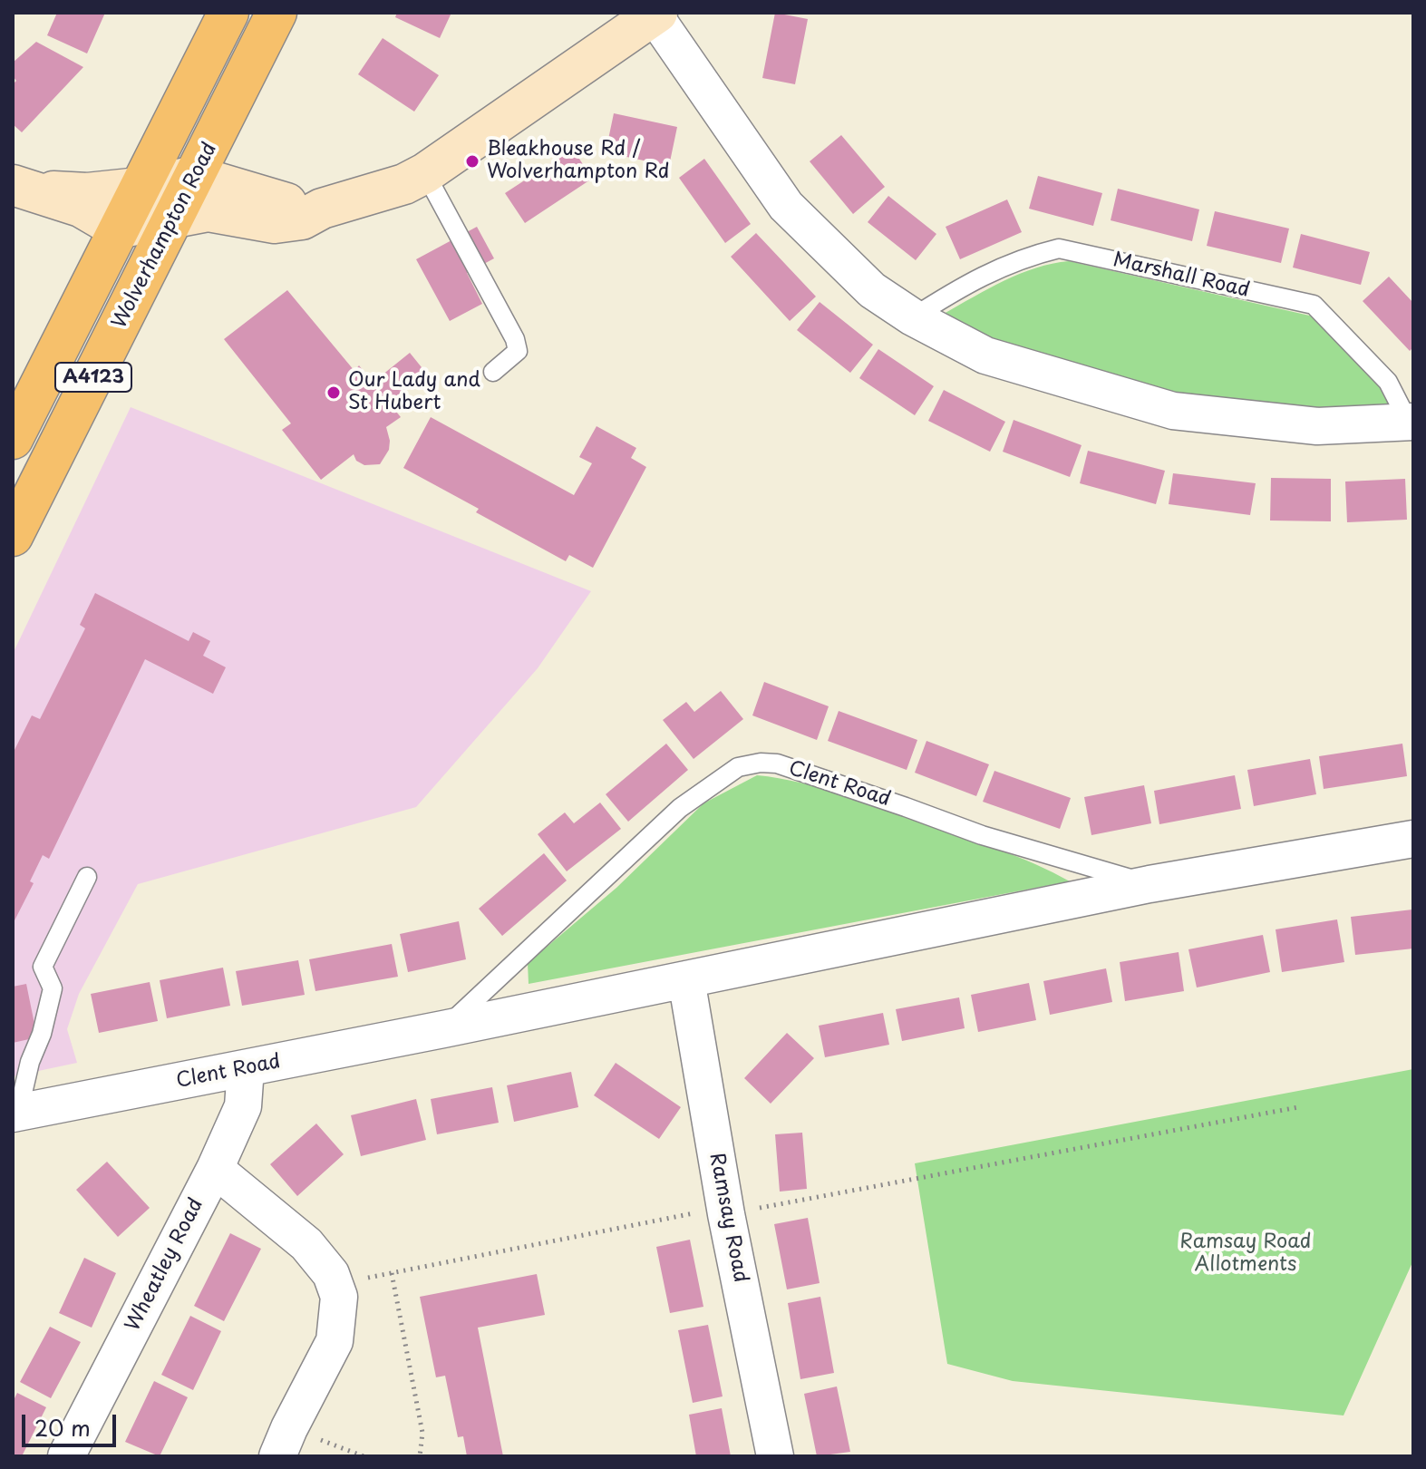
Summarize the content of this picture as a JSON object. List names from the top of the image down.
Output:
{
  "streets": {
    "highway": ["Wolverhampton Road", "A4123"],
    "street": [
      "Marshall Road",
      "Clent Road",
      "Ramsay Road",
      "Wheatley Road"
    ]
  },
  "crossings": [
    ["Clent Road", "Ramsay Road"],
    ["Clent Road", "Wheatley Road"]
  ],
  "parks": ["Ramsay Road Allotments"],
  "places": ["Bleakhouse Rd / Wolverhampton Rd", "Our Lady and St Hubert"],
  "scale_bar": "20 m"
}
